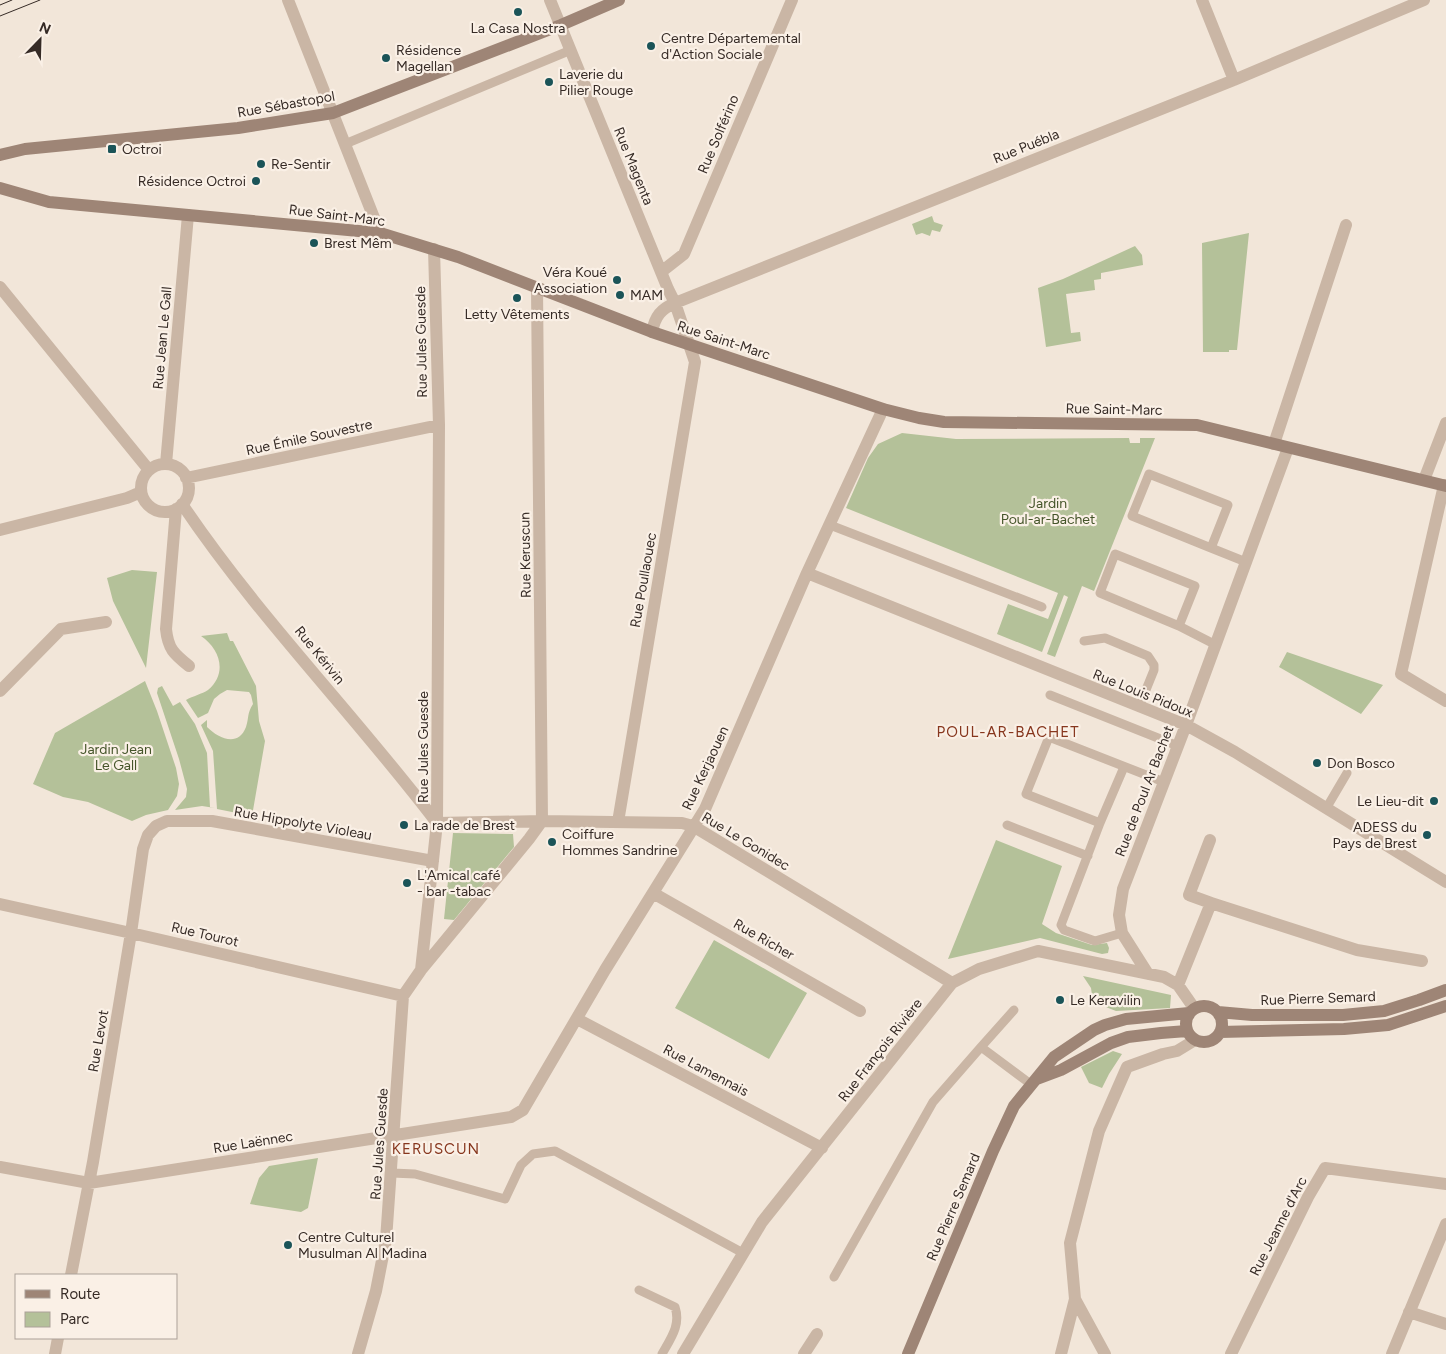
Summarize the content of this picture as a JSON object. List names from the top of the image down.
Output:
{
  "streets": {
    "main road": ["Rue Sébastopol", "Rue Saint-Marc", "Rue Pierre Semard"],
    "street": [
      "Rue Solférino",
      "Rue Puébla",
      "Rue Magenta",
      "Rue Jean Le Gall",
      "Rue Jules Guesde",
      "Rue Émile Souvestre",
      "Rue Keruscun",
      "Rue Poullaouec",
      "Rue Kérivin",
      "Rue Louis Pidoux",
      "Rue Kerjaouen",
      "Rue de Poul Ar Bachet",
      "Rue Hippolyte Violeau",
      "Rue Le Gonidec",
      "Rue Tourot",
      "Rue Richer",
      "Rue Levot",
      "Rue François Rivière",
      "Rue Lamennais",
      "Rue Laënnec",
      "Rue Jeanne d'Arc"
    ]
  },
  "crossings": [
    ["Rue Sébastopol", "Rue Magenta"],
    ["Rue Solférino", "Rue Magenta"],
    ["Rue Puébla", "Rue Magenta"],
    ["Rue Puébla", "Rue Saint-Marc"],
    ["Rue Magenta", "Rue Saint-Marc"],
    ["Rue Magenta", "Rue Poullaouec"],
    ["Rue Saint-Marc", "Rue Jean Le Gall"],
    ["Rue Saint-Marc", "Rue Jules Guesde"],
    ["Rue Saint-Marc", "Rue Keruscun"],
    ["Rue Saint-Marc", "Rue Poullaouec"],
    ["Rue Saint-Marc", "Rue Kerjaouen"],
    ["Rue Saint-Marc", "Rue de Poul Ar Bachet"],
    ["Rue Jean Le Gall", "Rue Émile Souvestre"],
    ["Rue Jean Le Gall", "Rue Kérivin"],
    ["Rue Jules Guesde", "Rue Émile Souvestre"],
    ["Rue Jules Guesde", "Rue Kérivin"],
    ["Rue Jules Guesde", "Rue Hippolyte Violeau"],
    ["Rue Jules Guesde", "Rue Le Gonidec"],
    ["Rue Jules Guesde", "Rue Tourot"],
    ["Rue Jules Guesde", "Rue Laënnec"],
    ["Rue Émile Souvestre", "Rue Kérivin"],
    ["Rue Keruscun", "Rue Le Gonidec"],
    ["Rue Poullaouec", "Rue Le Gonidec"],
    ["Rue Kérivin", "Rue Le Gonidec"],
    ["Rue Louis Pidoux", "Rue Kerjaouen"],
    ["Rue Louis Pidoux", "Rue de Poul Ar Bachet"],
    ["Rue Kerjaouen", "Rue Le Gonidec"],
    ["Rue Kerjaouen", "Rue Richer"],
    ["Rue Kerjaouen", "Rue Lamennais"],
    ["Rue Kerjaouen", "Rue Laënnec"],
    ["Rue de Poul Ar Bachet", "Rue François Rivière"],
    ["Rue Hippolyte Violeau", "Rue Levot"],
    ["Rue Le Gonidec", "Rue François Rivière"],
    ["Rue Tourot", "Rue Levot"],
    ["Rue Pierre Semard", "Rue François Rivière"],
    ["Rue Levot", "Rue Laënnec"],
    ["Rue François Rivière", "Rue Lamennais"]
  ],
  "districts": ["POUL-AR-BACHET", "KERUSCUN"],
  "parks": ["Jardin Poul-ar-Bachet", "Jardin Jean Le Gall"],
  "places": {
    "other": [
      "La Casa Nostra",
      "Centre Départemental d'Action Sociale",
      "Résidence Magellan",
      "Laverie du Pilier Rouge",
      "Re-Sentir",
      "Résidence Octroi",
      "Brest Mêm",
      "Véra Koué Association",
      "MAM",
      "Letty Vêtements",
      "Don Bosco",
      "Le Lieu-dit",
      "La rade de Brest",
      "ADESS du Pays de Brest",
      "Coiffure Hommes Sandrine",
      "L'Amical café - bar -tabac",
      "Le Keravilin",
      "Centre Culturel Musulman Al Madina"
    ],
    "transit": ["Octroi"]
  },
  "legend": ["Route", "Parc"],
  "north": "top right"
}
